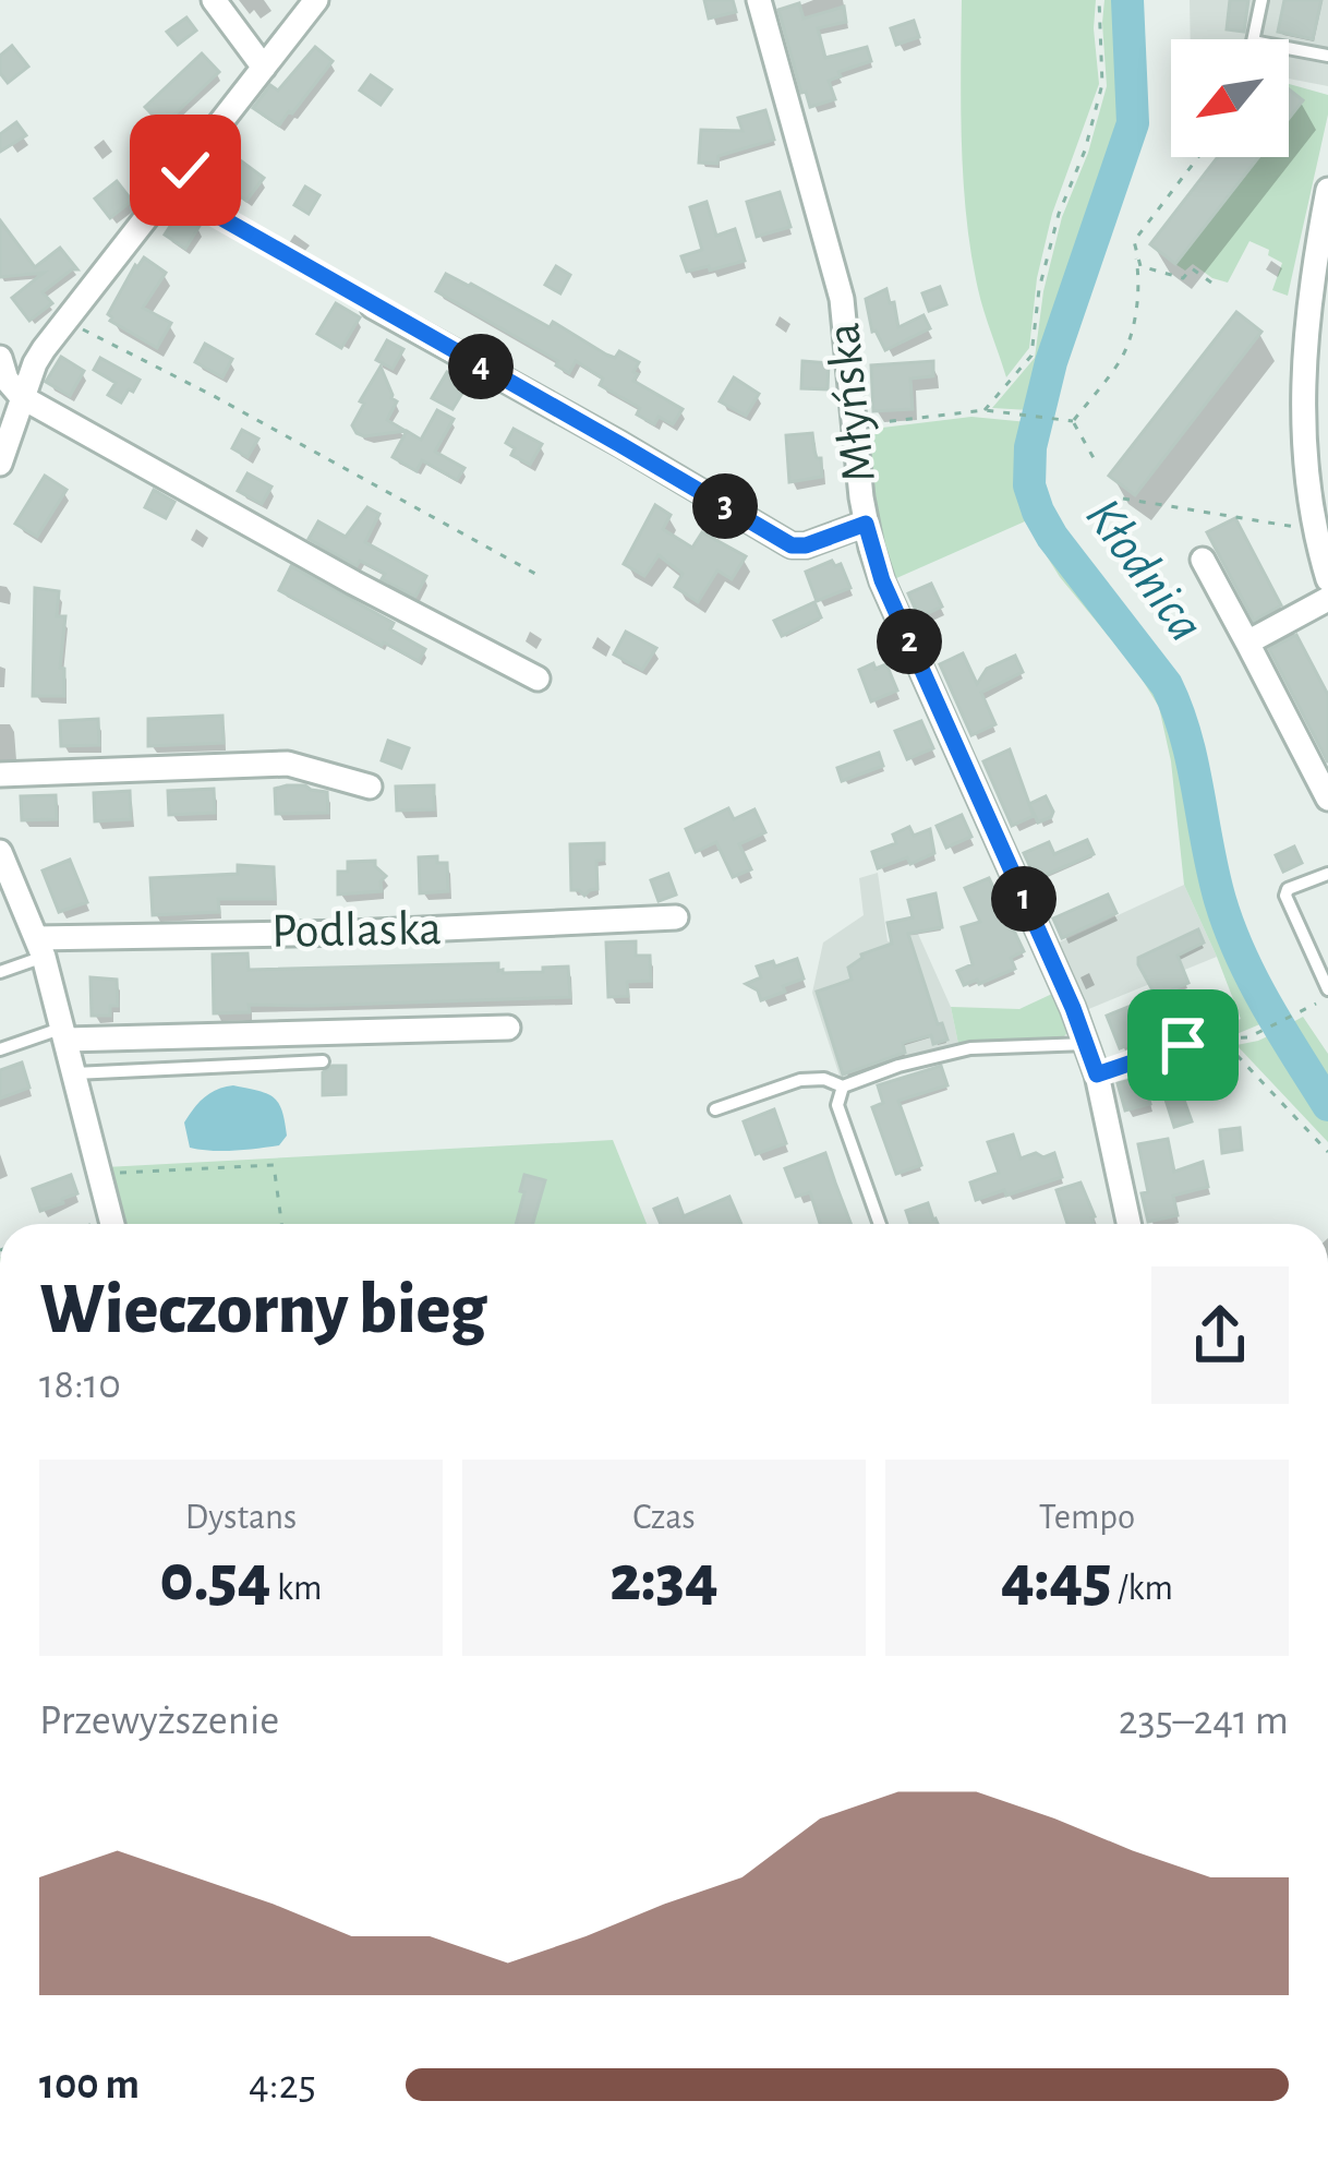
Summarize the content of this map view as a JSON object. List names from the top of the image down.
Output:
{
  "streets": {
    "street": ["Młyńska", "Podlaska"]
  },
  "water": ["Kłodnica"],
  "north": "bottom left",
  "page": {
    "pins": [
      "4",
      "3",
      "2",
      "1"
    ],
    "heading": ["Wieczorny bieg", "18:10"],
    "stats": [
      ["Dystans", "0.54 km"],
      ["Czas", "2:34"],
      ["Tempo", "4:45 /km"]
    ],
    "chart": ["Przewyższenie", "235–241 m"],
    "list": [
      {
        "name": "100 m",
        "note": "4:25"
      }
    ]
  }
}
